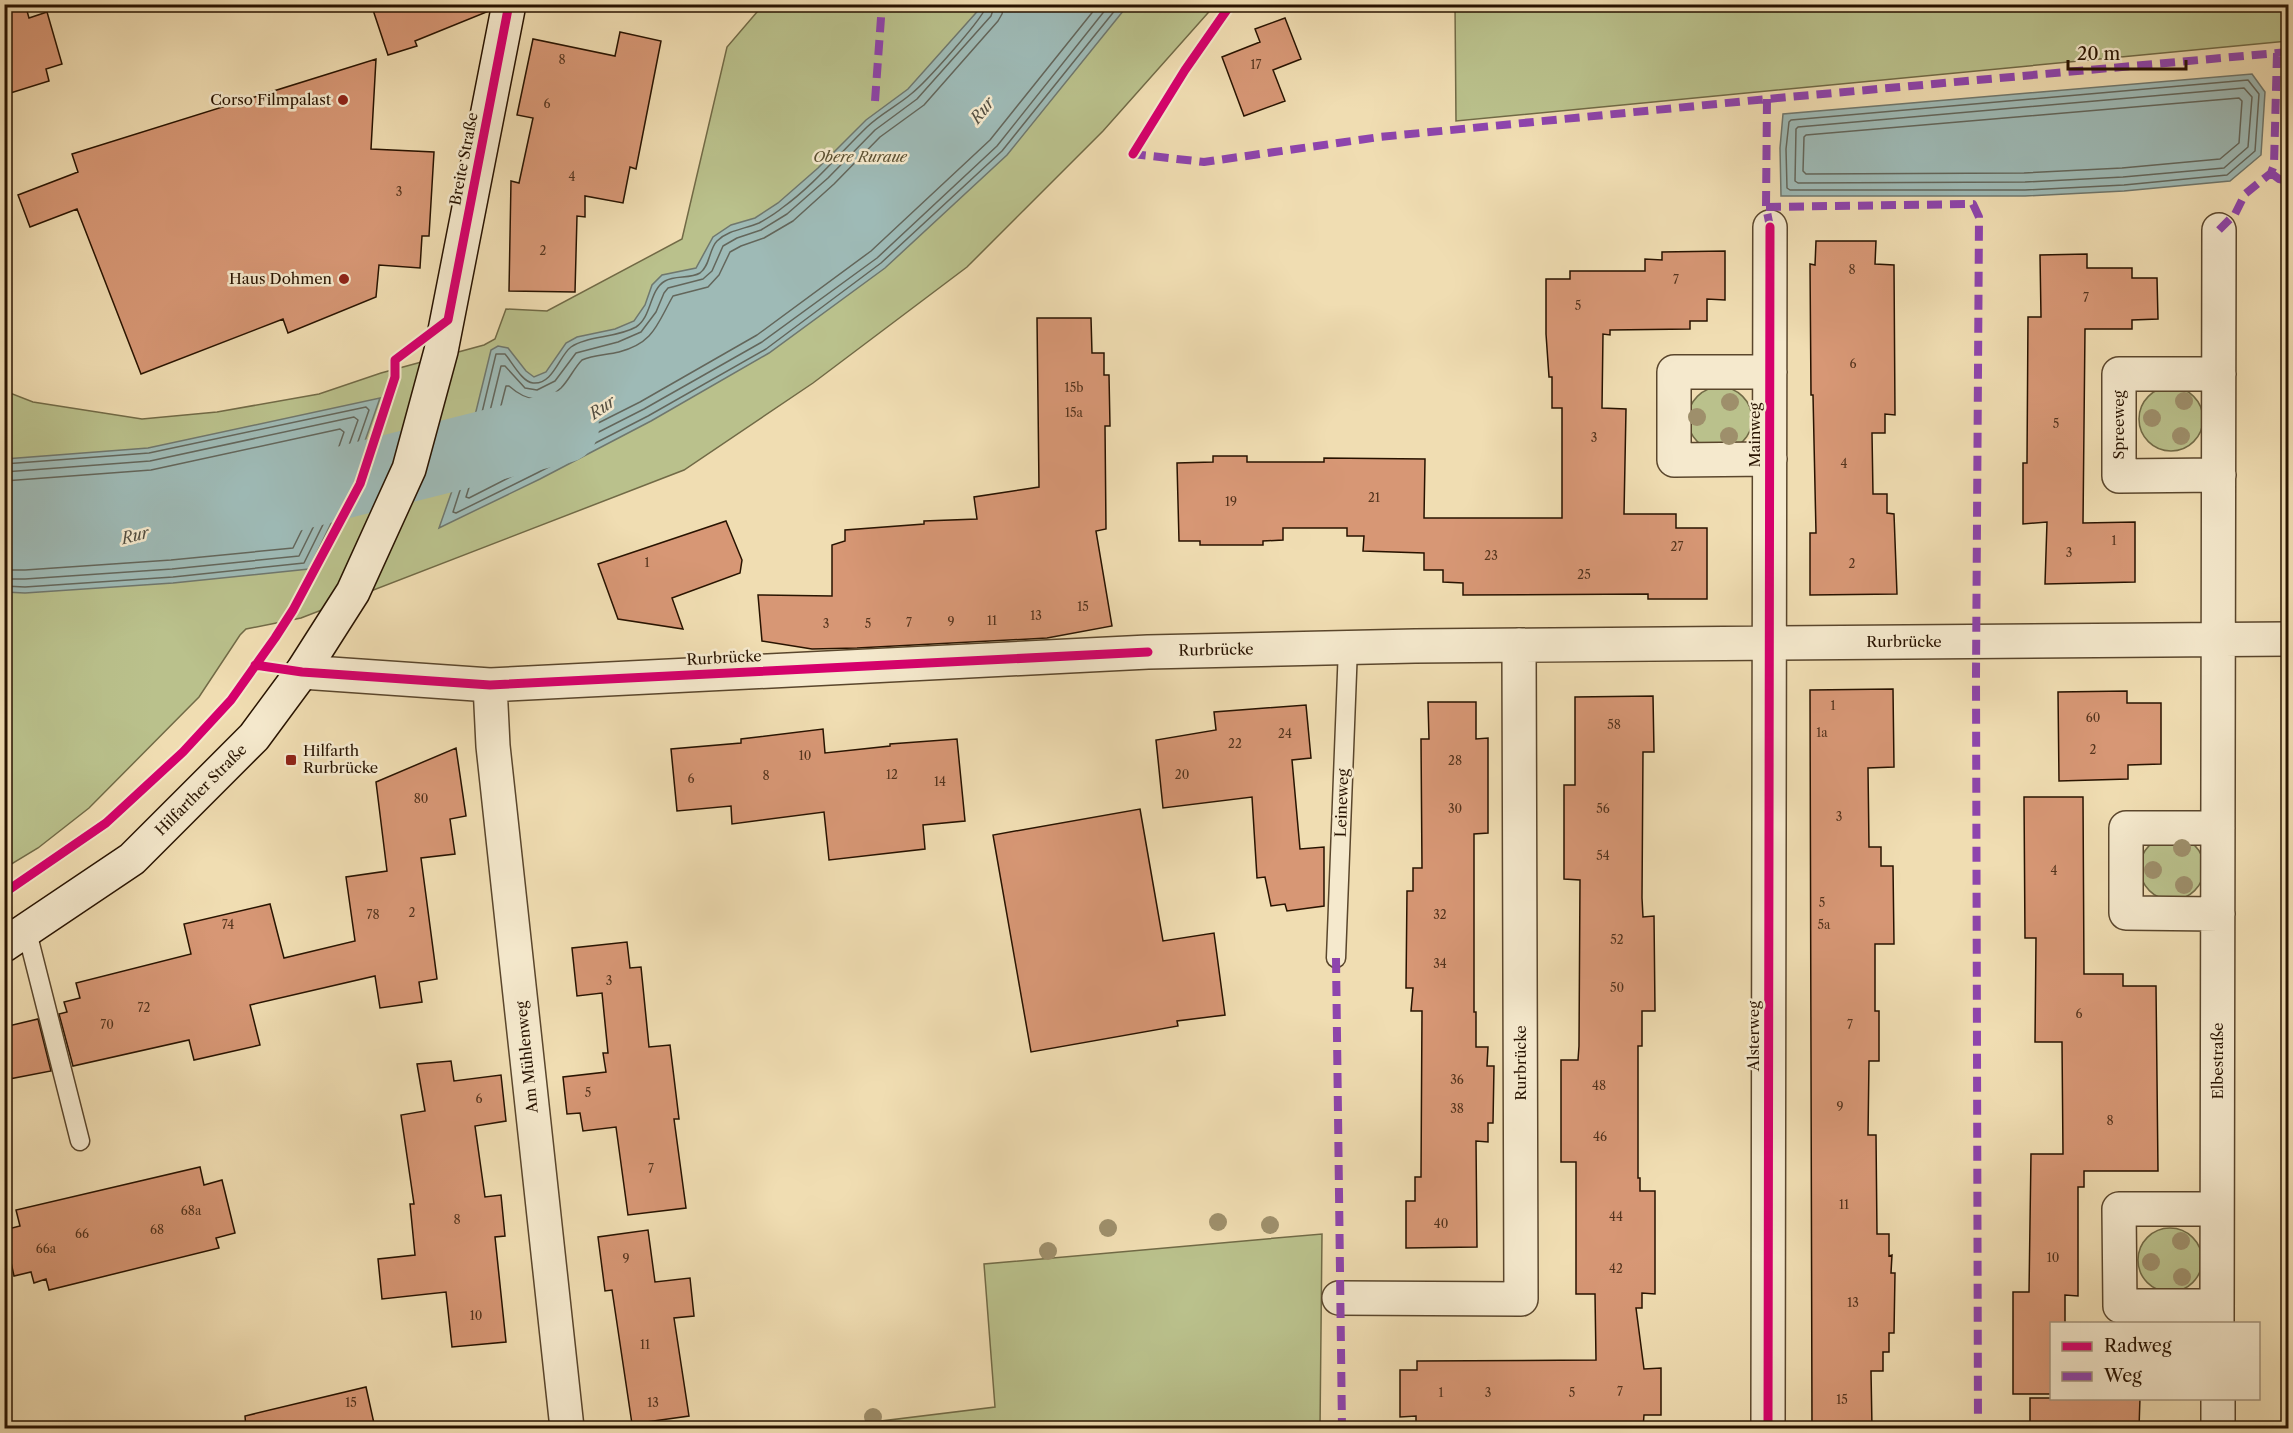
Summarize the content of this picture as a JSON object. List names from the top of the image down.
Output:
{
  "streets": {
    "street": [
      "Breite Straße",
      "Spreeweg",
      "Mainweg",
      "Rurbrücke",
      "Hilfarther Straße",
      "Alsterweg",
      "Am Mühlenweg",
      "Elbestraße"
    ],
    "lane": ["Leineweg"]
  },
  "crossings": [
    ["Breite Straße", "Hilfarther Straße"],
    ["Mainweg", "Rurbrücke"],
    ["Mainweg", "Alsterweg"],
    ["Rurbrücke", "Hilfarther Straße"],
    ["Rurbrücke", "Leineweg"],
    ["Rurbrücke", "Alsterweg"],
    ["Rurbrücke", "Am Mühlenweg"],
    ["Rurbrücke", "Elbestraße"]
  ],
  "water": ["Rur"],
  "parks": ["Obere Ruraue"],
  "places": {
    "other": ["Corso Filmpalast", "Haus Dohmen"],
    "transit": ["Hilfarth Rurbrücke"]
  },
  "house_numbers": [
    "8",
    "17",
    "6",
    "4",
    "3",
    "2",
    "8",
    "7",
    "7",
    "5",
    "6",
    "15b",
    "15a",
    "5",
    "3",
    "4",
    "21",
    "19",
    "1",
    "27",
    "3",
    "23",
    "1",
    "2",
    "25",
    "15",
    "13",
    "11",
    "9",
    "7",
    "3",
    "5",
    "1",
    "60",
    "58",
    "1a",
    "24",
    "22",
    "2",
    "10",
    "28",
    "12",
    "20",
    "8",
    "6",
    "14",
    "80",
    "30",
    "56",
    "3",
    "54",
    "4",
    "5",
    "2",
    "78",
    "32",
    "74",
    "5a",
    "52",
    "34",
    "3",
    "50",
    "72",
    "6",
    "70",
    "7",
    "36",
    "48",
    "5",
    "6",
    "9",
    "38",
    "8",
    "46",
    "7",
    "11",
    "68a",
    "44",
    "8",
    "40",
    "68",
    "66",
    "66a",
    "10",
    "9",
    "42",
    "13",
    "10",
    "11",
    "7",
    "1",
    "3",
    "5",
    "15",
    "15",
    "13"
  ],
  "legend": ["Radweg", "Weg"],
  "scale_bar": "20 m"
}
